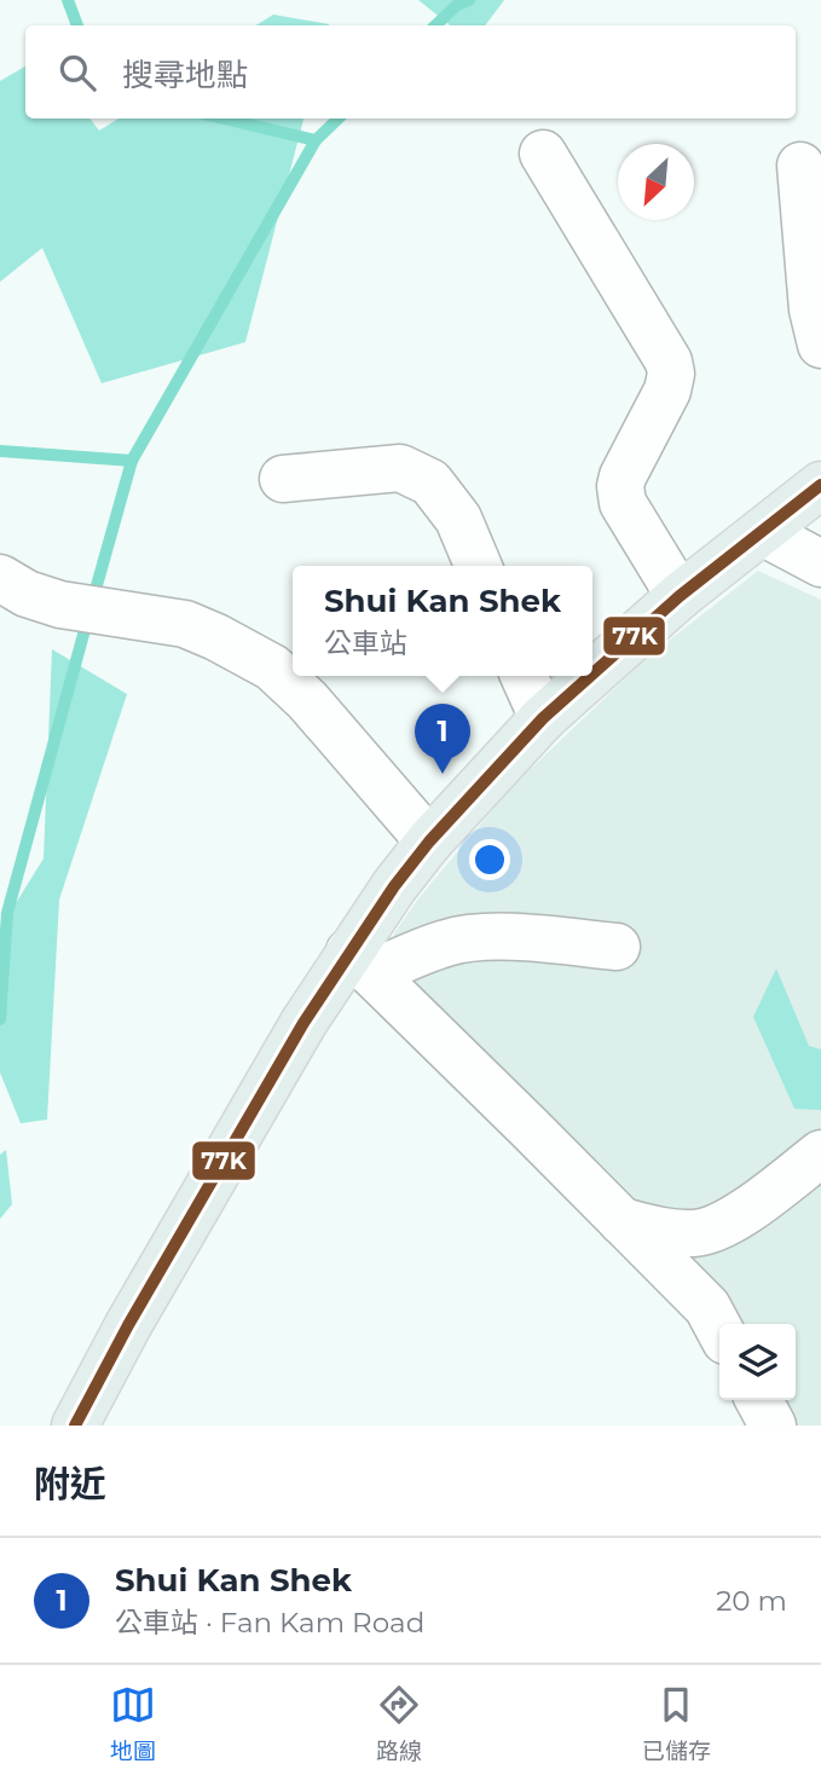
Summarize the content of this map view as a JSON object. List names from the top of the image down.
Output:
{
  "lines": ["transit line 77K"],
  "north": "bottom left",
  "page": {
    "search": "搜尋地點",
    "popup": ["Shui Kan Shek", "公車站"],
    "pins": "1",
    "heading": "附近",
    "list": [
      {
        "mark": "1",
        "name": "Shui Kan Shek",
        "note": "公車站 · Fan Kam Road",
        "value": "20 m"
      }
    ],
    "nav": ["地圖", "路線", "已儲存"]
  }
}
